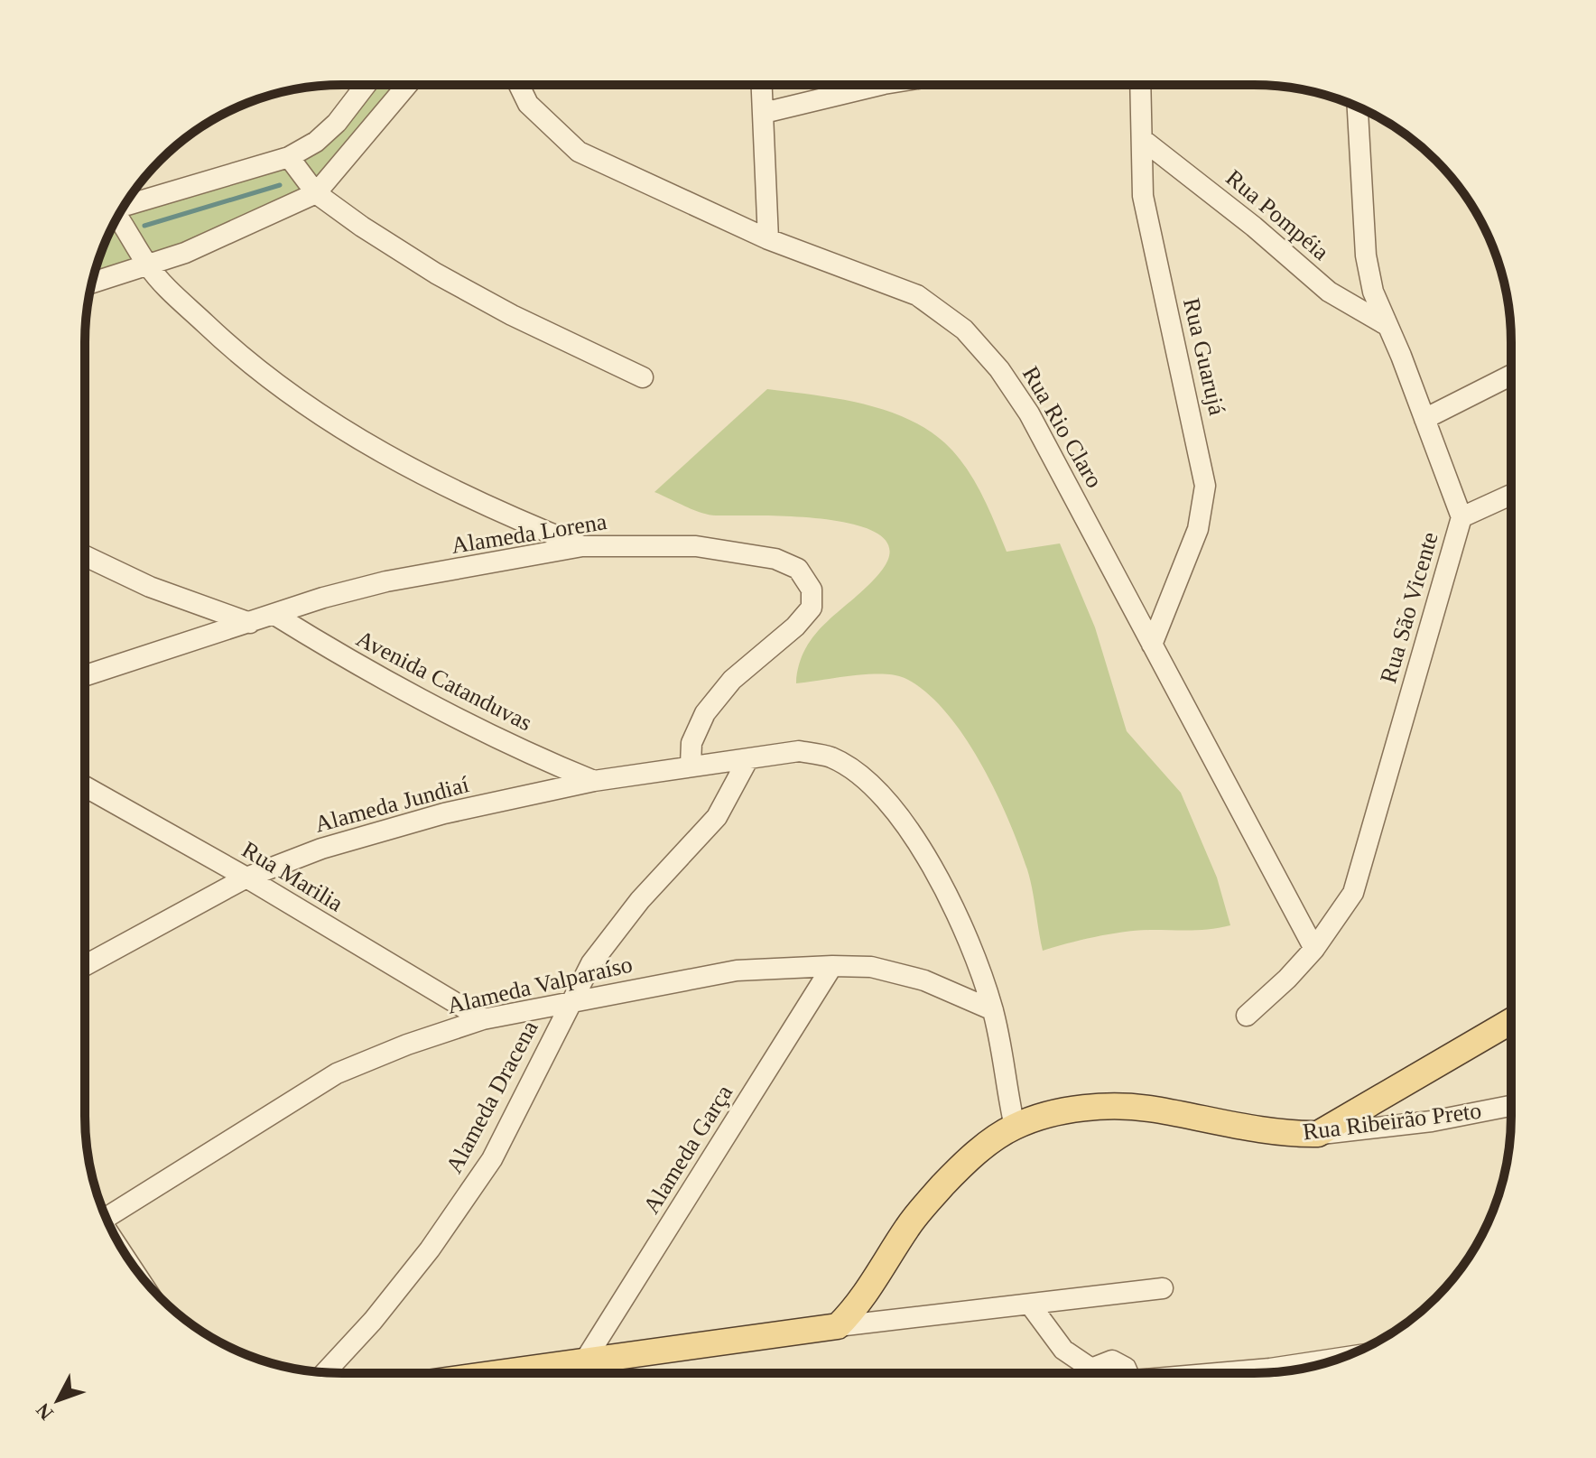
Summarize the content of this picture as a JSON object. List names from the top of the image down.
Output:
{
  "streets": {
    "main road": ["Rua Ribeirão Preto"],
    "street": [
      "Rua Pompéia",
      "Rua Guarujá",
      "Rua Rio Claro",
      "Alameda Lorena",
      "Rua São Vicente",
      "Avenida Catanduvas",
      "Alameda Jundiaí",
      "Rua Marilia",
      "Alameda Valparaíso",
      "Alameda Dracena",
      "Alameda Garça"
    ]
  },
  "crossings": [
    ["Rua Pompéia", "Rua Guarujá"],
    ["Rua Pompéia", "Rua São Vicente"],
    ["Rua Guarujá", "Rua Rio Claro"],
    ["Rua Rio Claro", "Rua São Vicente"],
    ["Alameda Lorena", "Avenida Catanduvas"],
    ["Alameda Lorena", "Alameda Jundiaí"],
    ["Avenida Catanduvas", "Alameda Jundiaí"],
    ["Alameda Jundiaí", "Rua Marilia"],
    ["Alameda Jundiaí", "Alameda Valparaíso"],
    ["Alameda Jundiaí", "Alameda Dracena"],
    ["Alameda Jundiaí", "Rua Ribeirão Preto"],
    ["Rua Marilia", "Alameda Valparaíso"],
    ["Alameda Valparaíso", "Alameda Dracena"],
    ["Alameda Valparaíso", "Alameda Garça"]
  ],
  "north": "bottom left"
}
